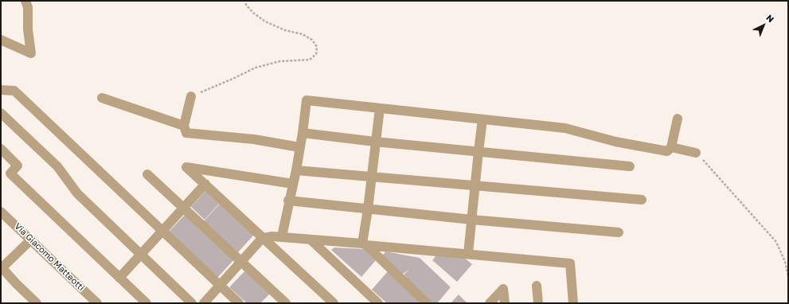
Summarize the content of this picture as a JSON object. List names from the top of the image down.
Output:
{
  "streets": {
    "street": ["Via Giacomo Matteotti"]
  },
  "north": "top right"
}
